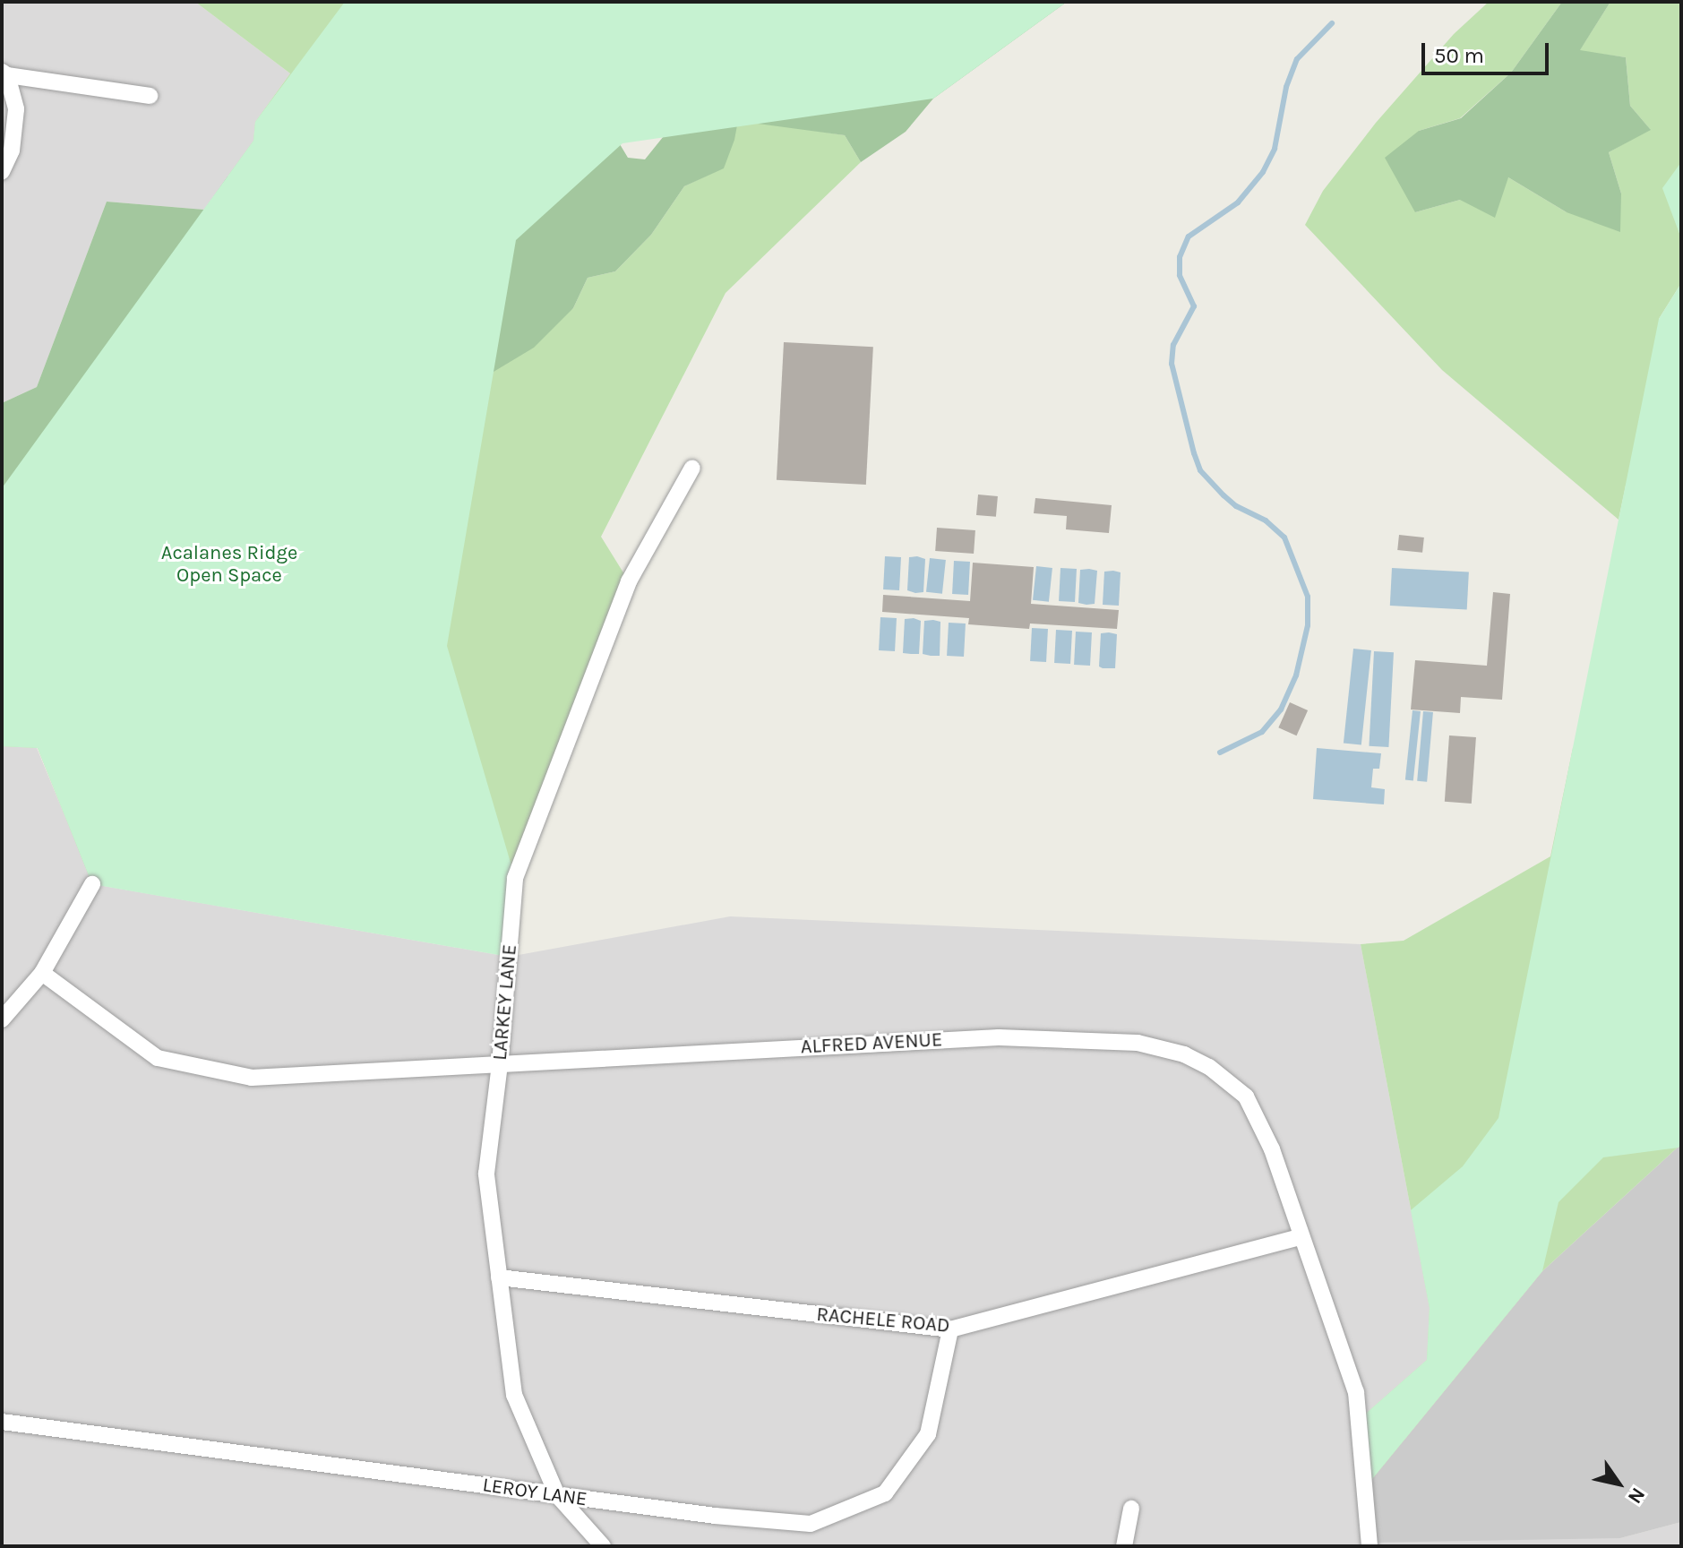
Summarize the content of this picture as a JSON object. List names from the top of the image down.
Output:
{
  "streets": {
    "street": [
      "LARKEY LANE",
      "ALFRED AVENUE",
      "RACHELE ROAD",
      "LEROY LANE"
    ]
  },
  "crossings": [
    ["LARKEY LANE", "ALFRED AVENUE"],
    ["LARKEY LANE", "RACHELE ROAD"],
    ["LARKEY LANE", "LEROY LANE"],
    ["ALFRED AVENUE", "RACHELE ROAD"],
    ["RACHELE ROAD", "LEROY LANE"]
  ],
  "parks": ["Acalanes Ridge Open Space"],
  "scale_bar": "50 m",
  "north": "bottom right"
}
